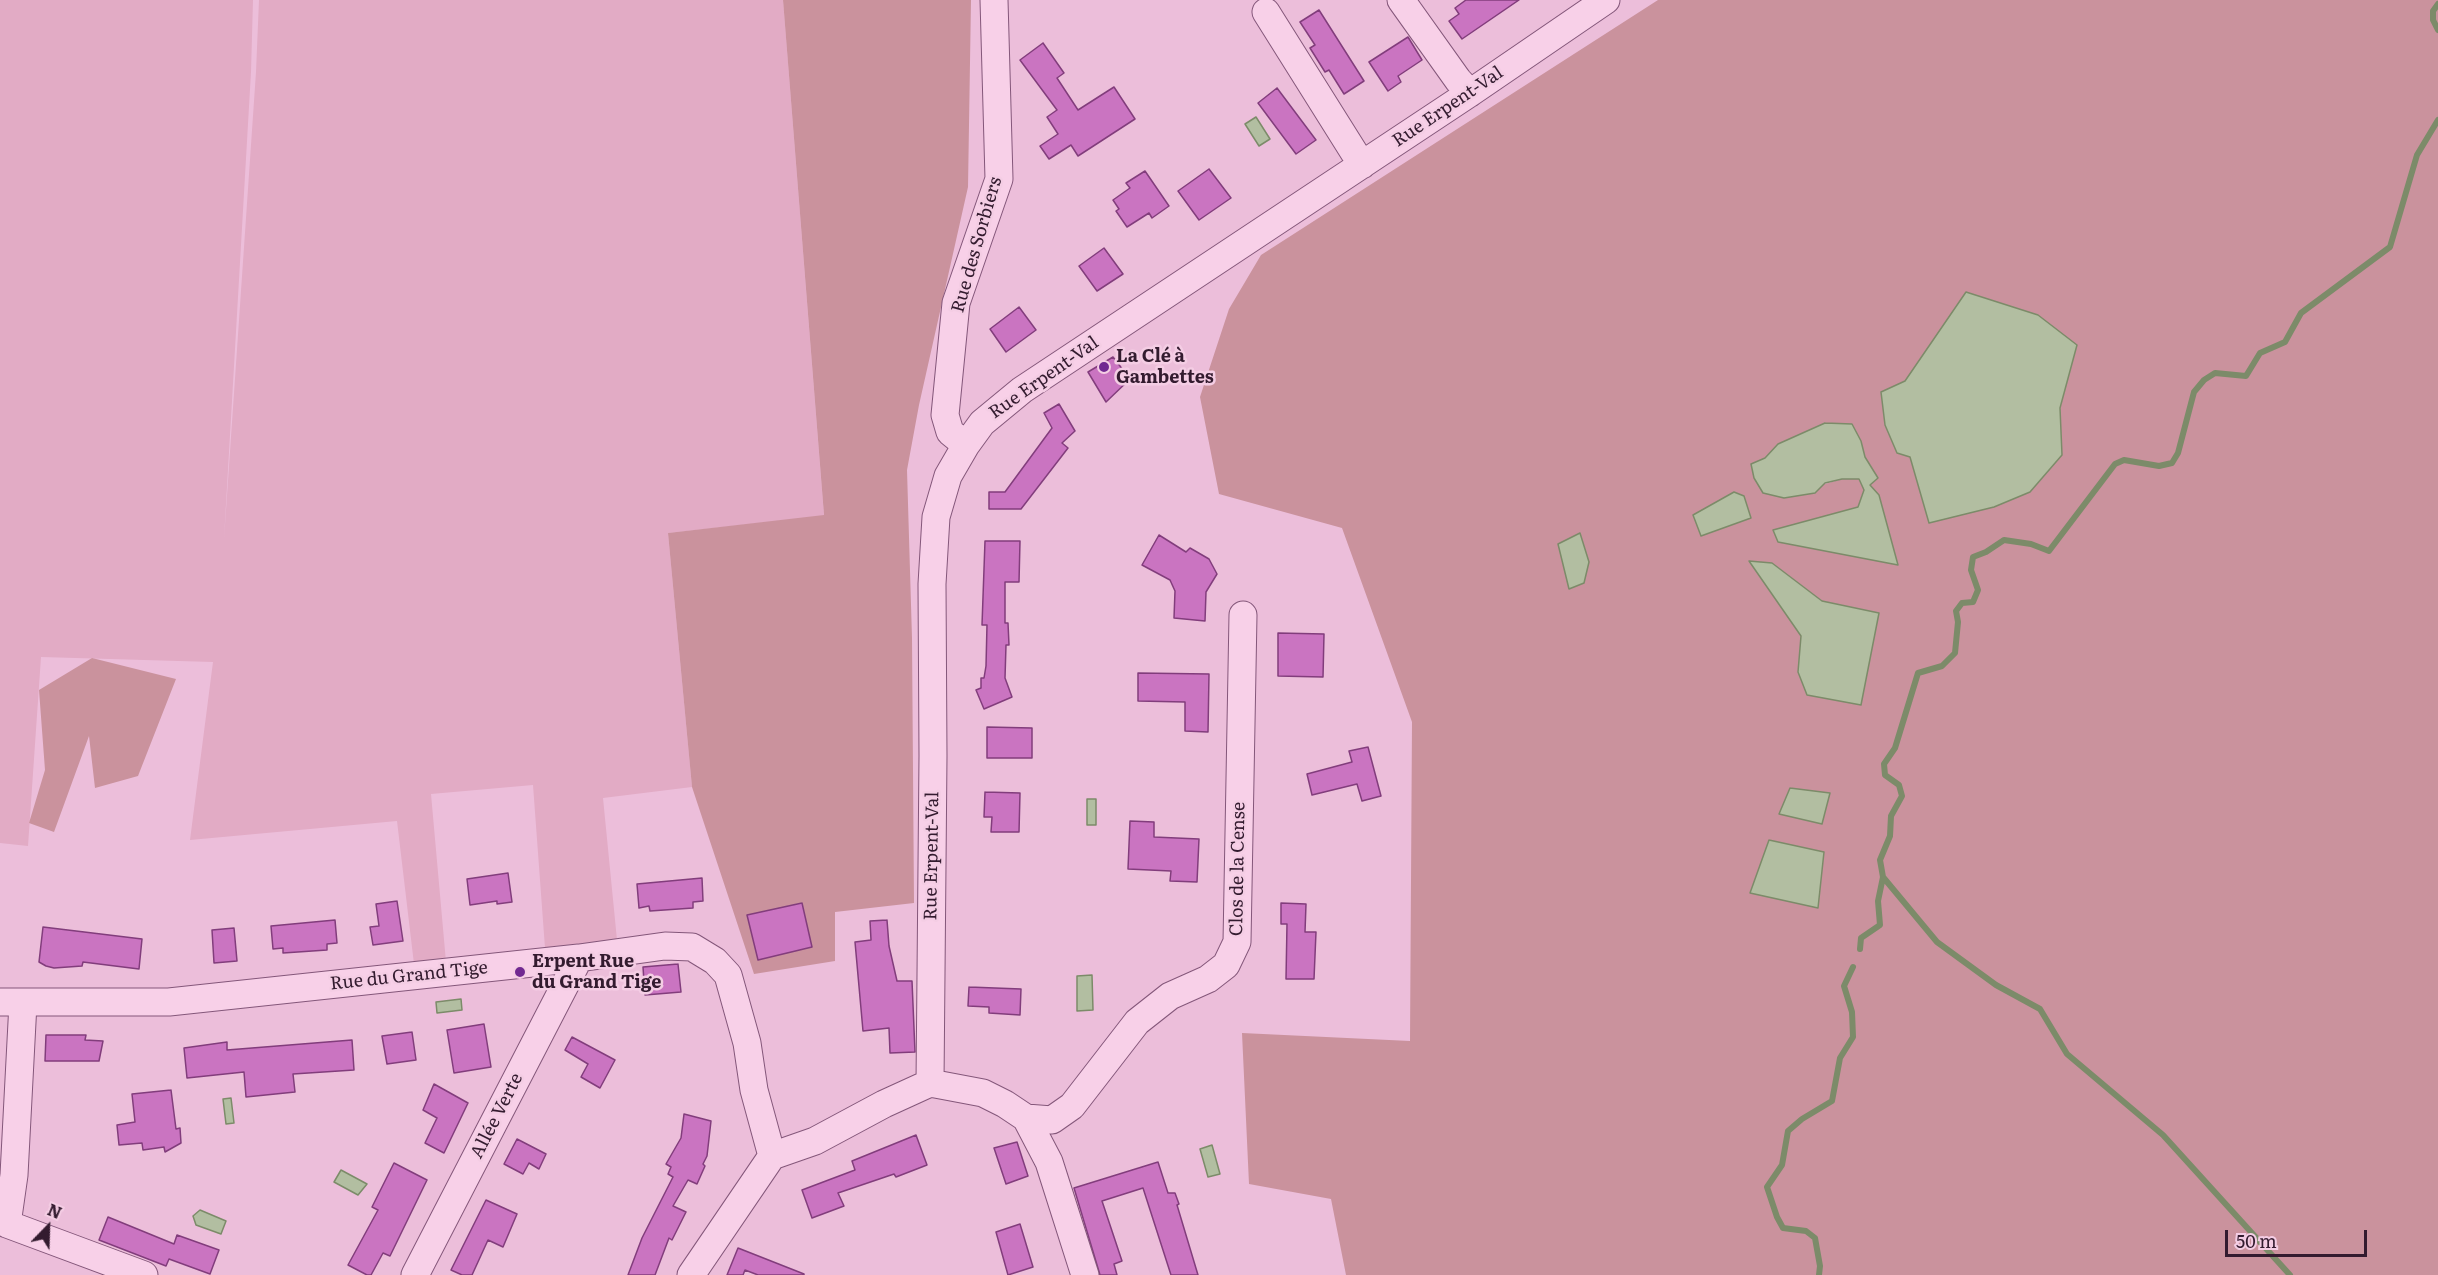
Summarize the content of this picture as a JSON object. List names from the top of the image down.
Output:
{
  "streets": {
    "street": [
      "Rue Erpent-Val",
      "Rue des Sorbiers",
      "Clos de la Cense",
      "Rue du Grand Tige",
      "Allée Verte"
    ]
  },
  "crossings": [
    ["Rue Erpent-Val", "Rue des Sorbiers"],
    ["Rue du Grand Tige", "Allée Verte"]
  ],
  "places": ["La Clé à Gambettes", "Erpent Rue du Grand Tige"],
  "scale_bar": "50 m",
  "north": "top right"
}
